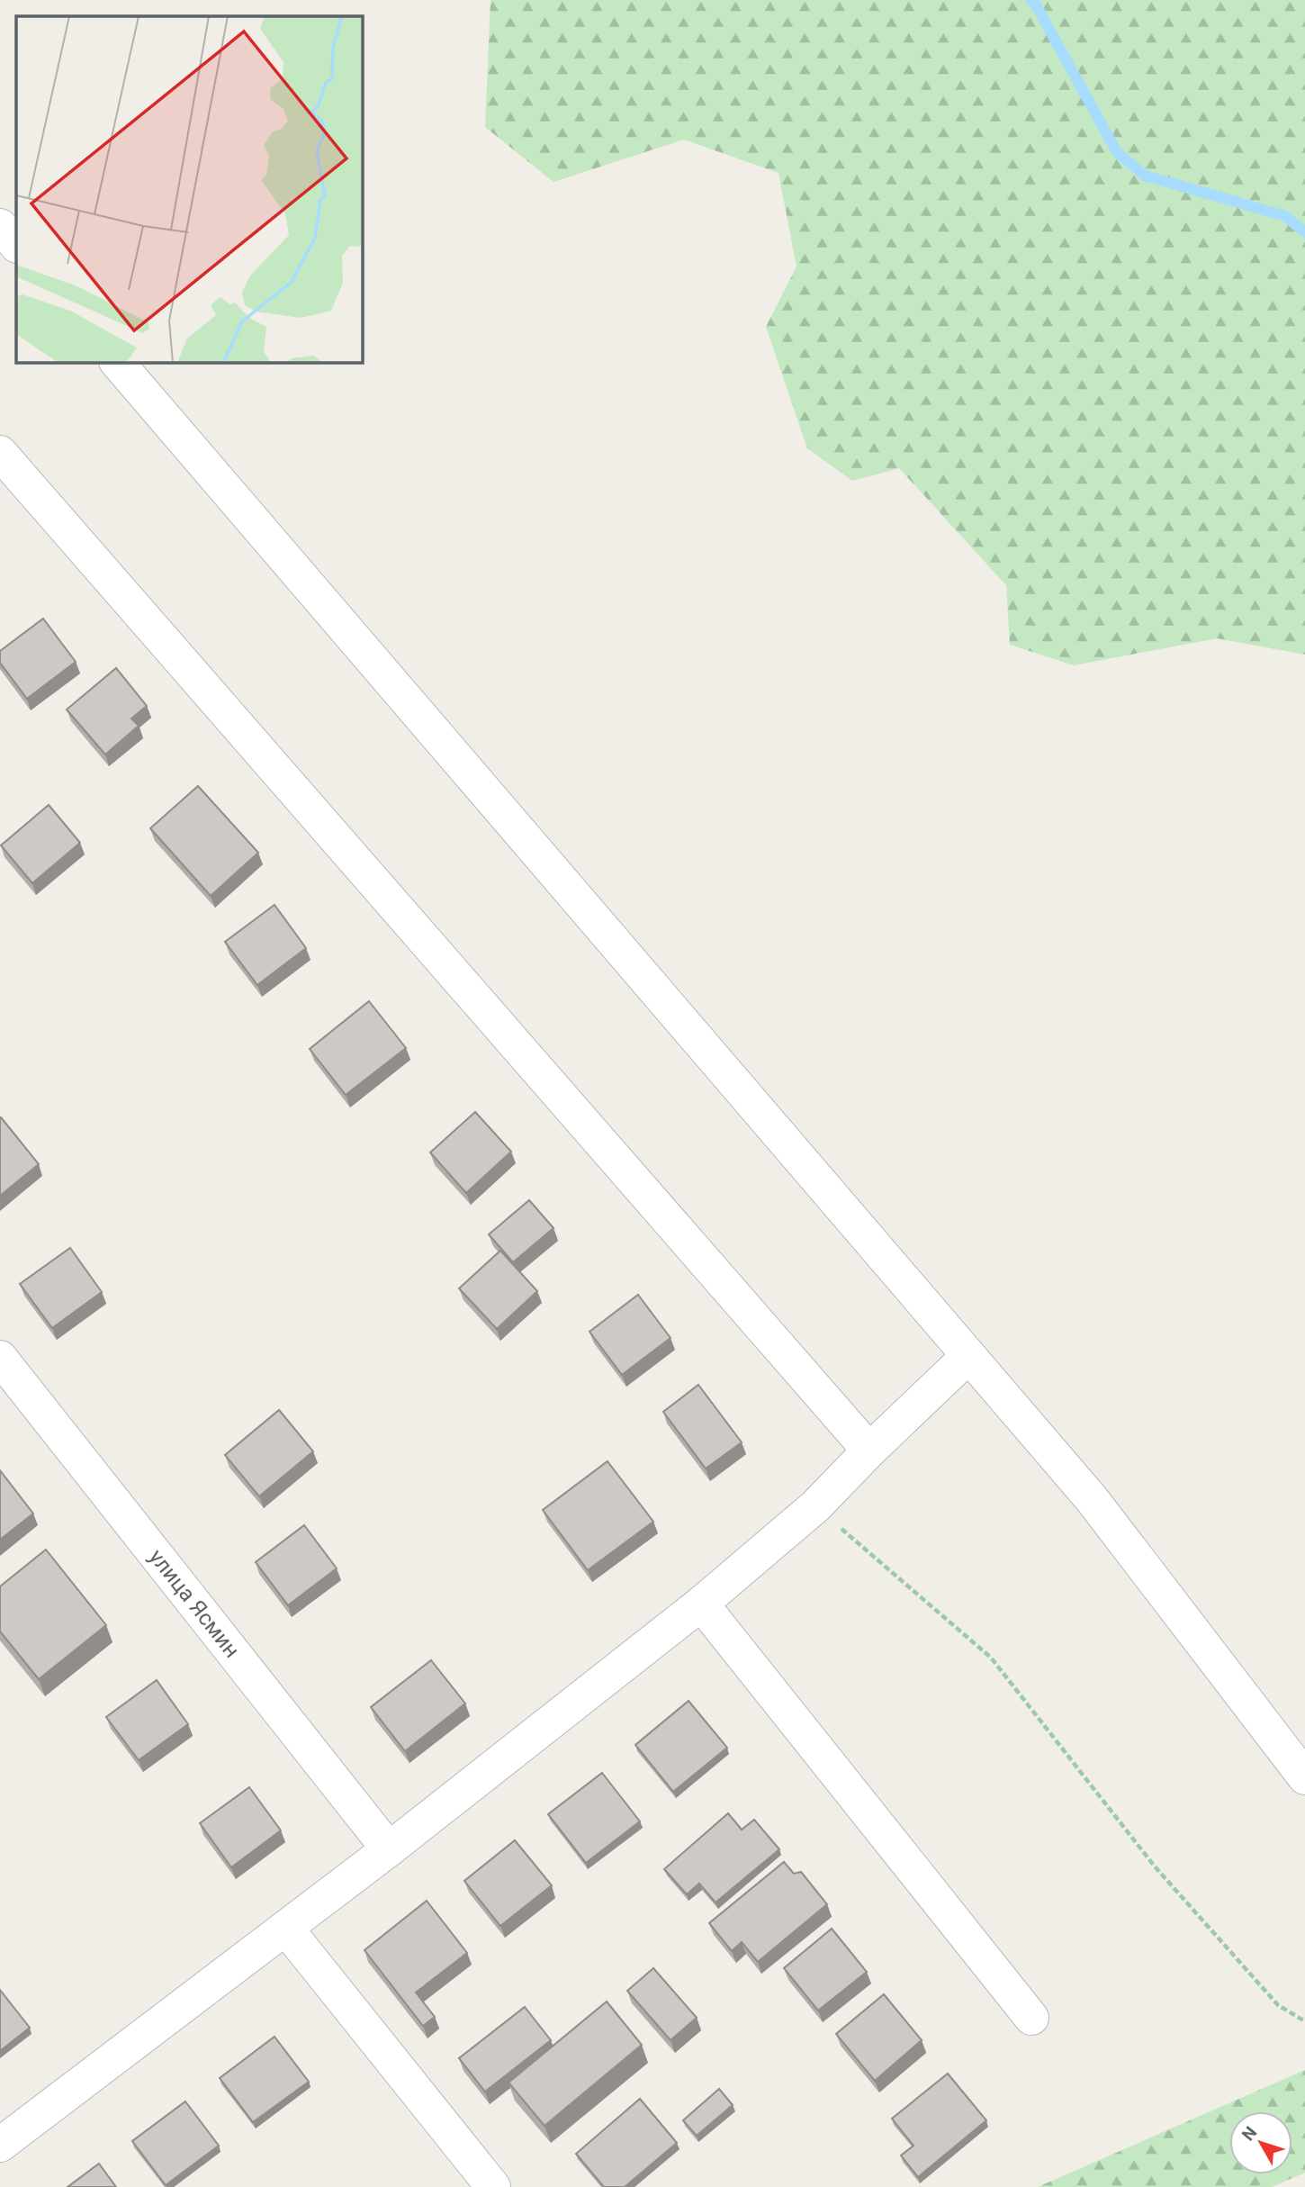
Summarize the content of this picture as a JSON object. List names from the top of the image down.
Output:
{
  "streets": {
    "street": ["улица Ясмин"]
  },
  "north": "top left"
}
